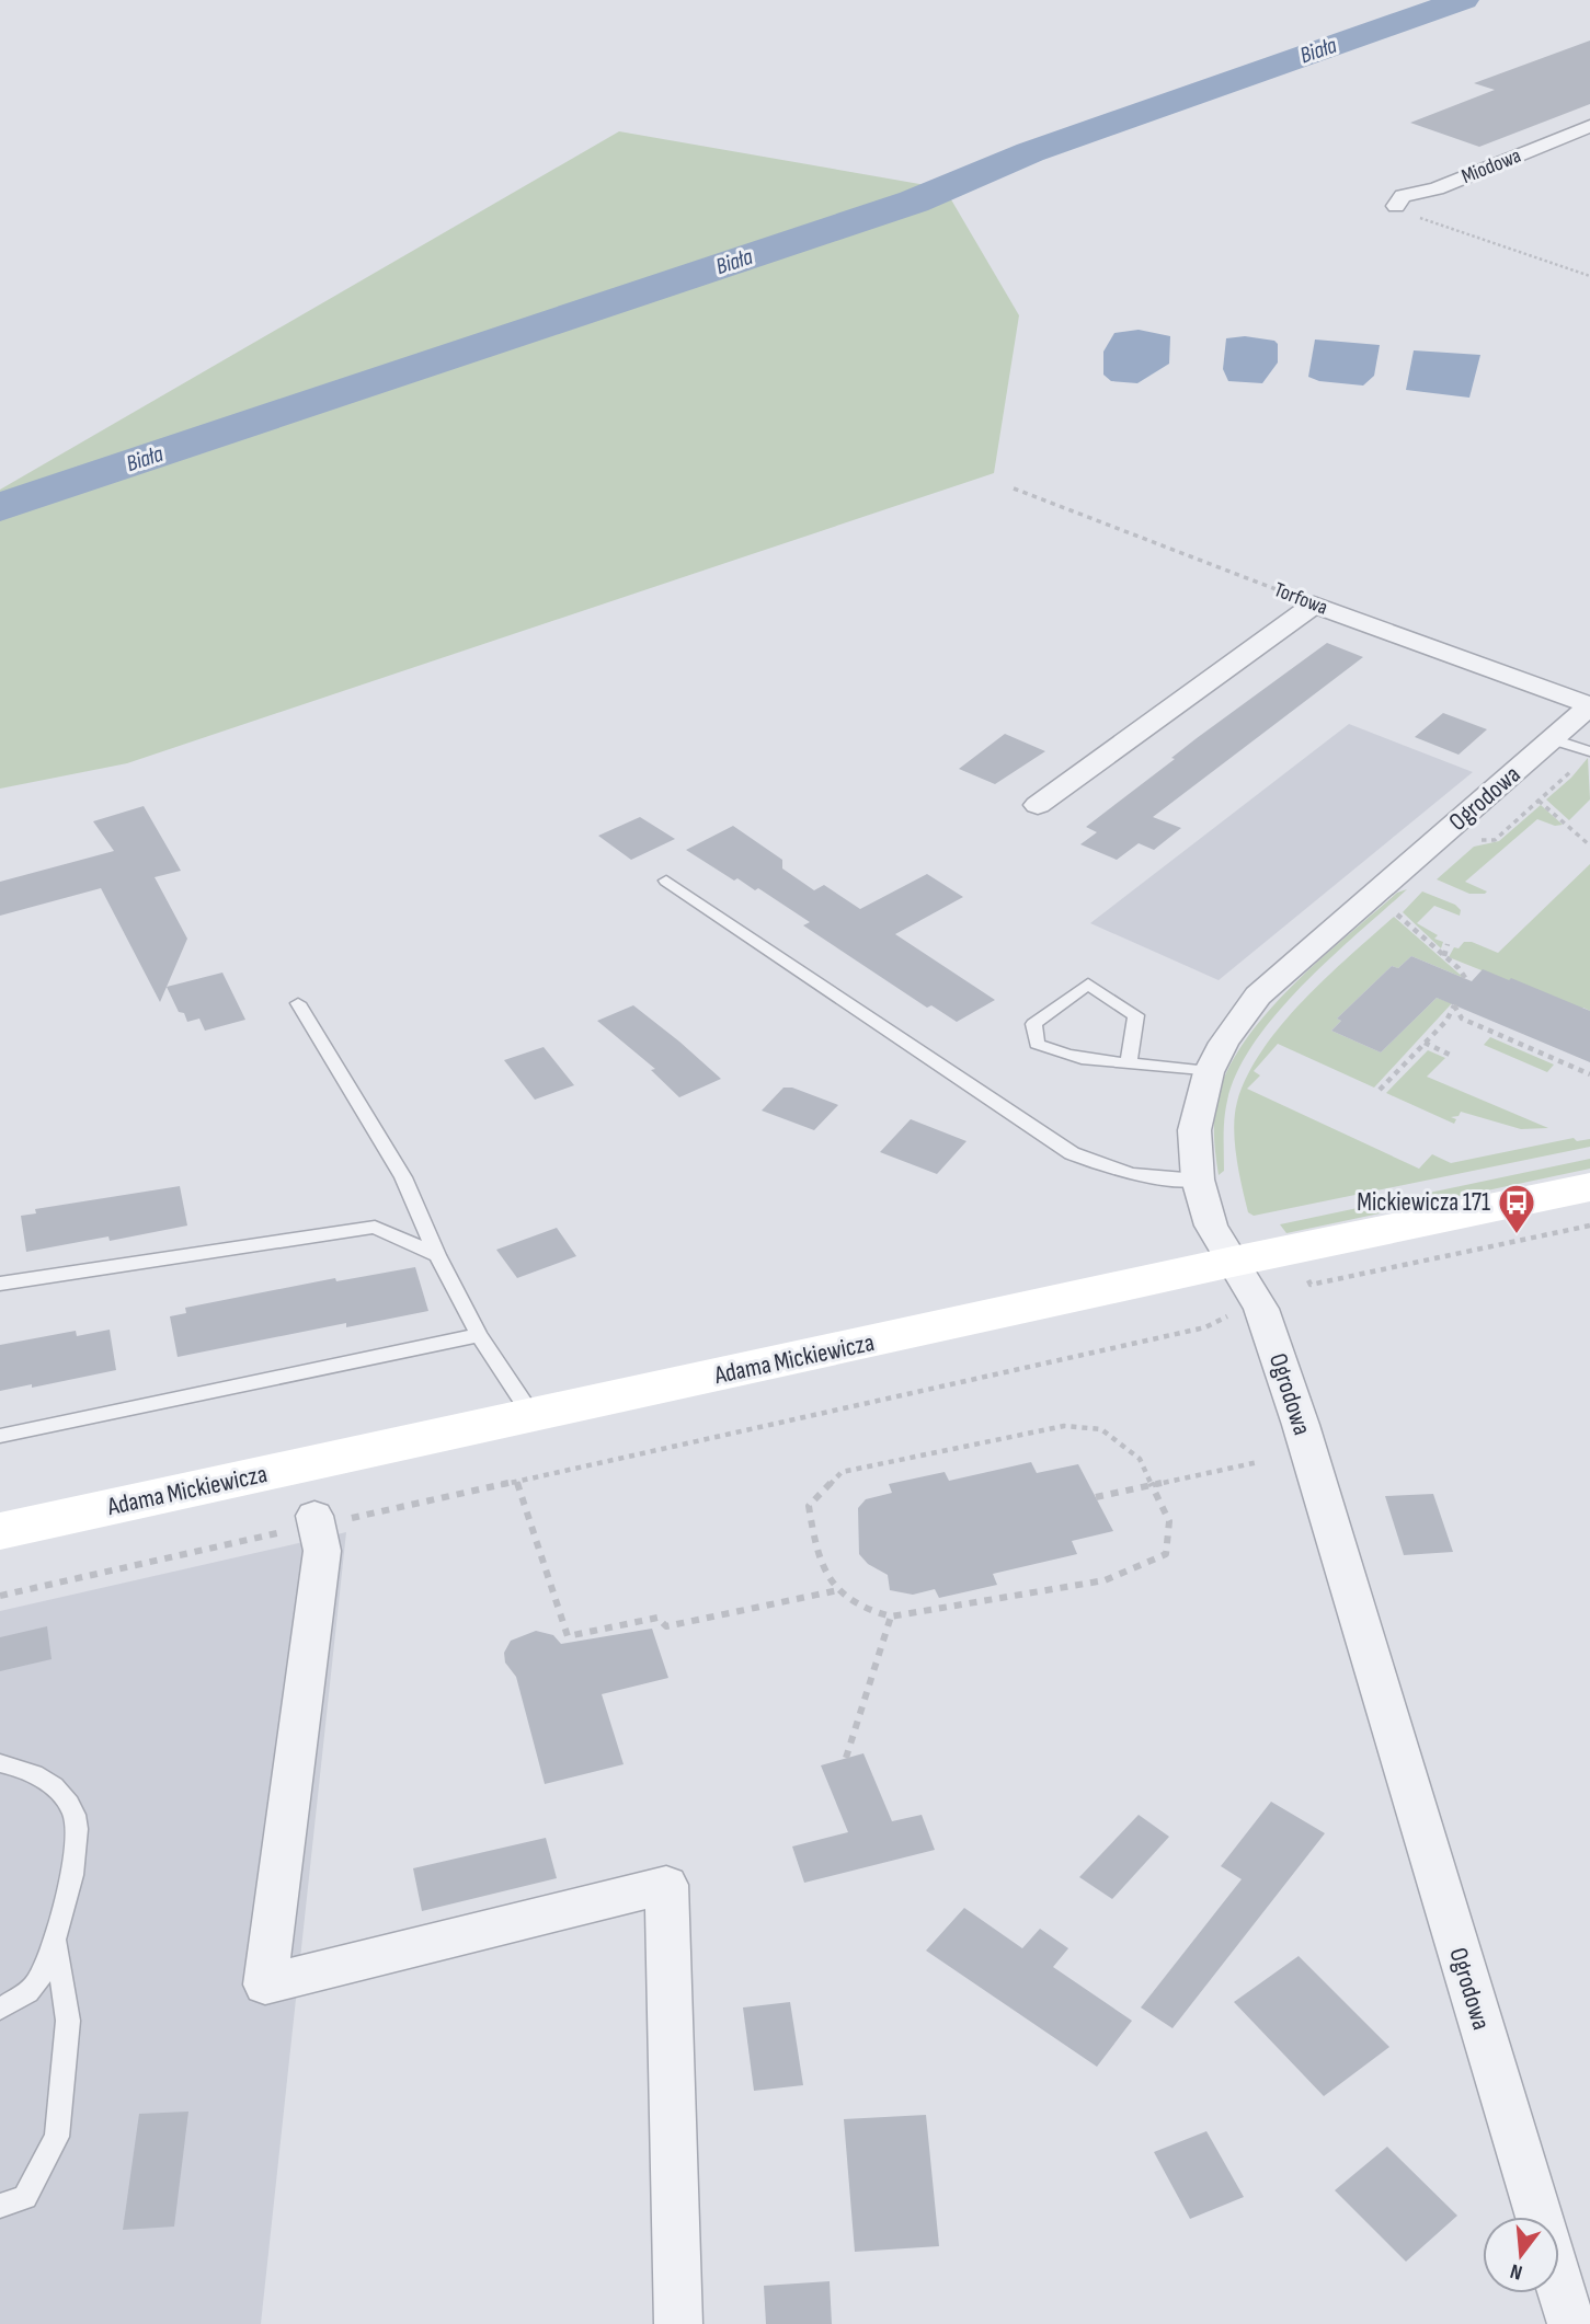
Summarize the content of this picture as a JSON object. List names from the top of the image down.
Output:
{
  "streets": {
    "main road": ["Adama Mickiewicza"],
    "street": ["Miodowa", "Torfowa", "Ogrodowa"]
  },
  "crossings": [
    ["Torfowa", "Ogrodowa"],
    ["Ogrodowa", "Adama Mickiewicza"]
  ],
  "water": ["Biała"],
  "places": {
    "bus stop": ["Mickiewicza 171"]
  },
  "north": "bottom"
}
